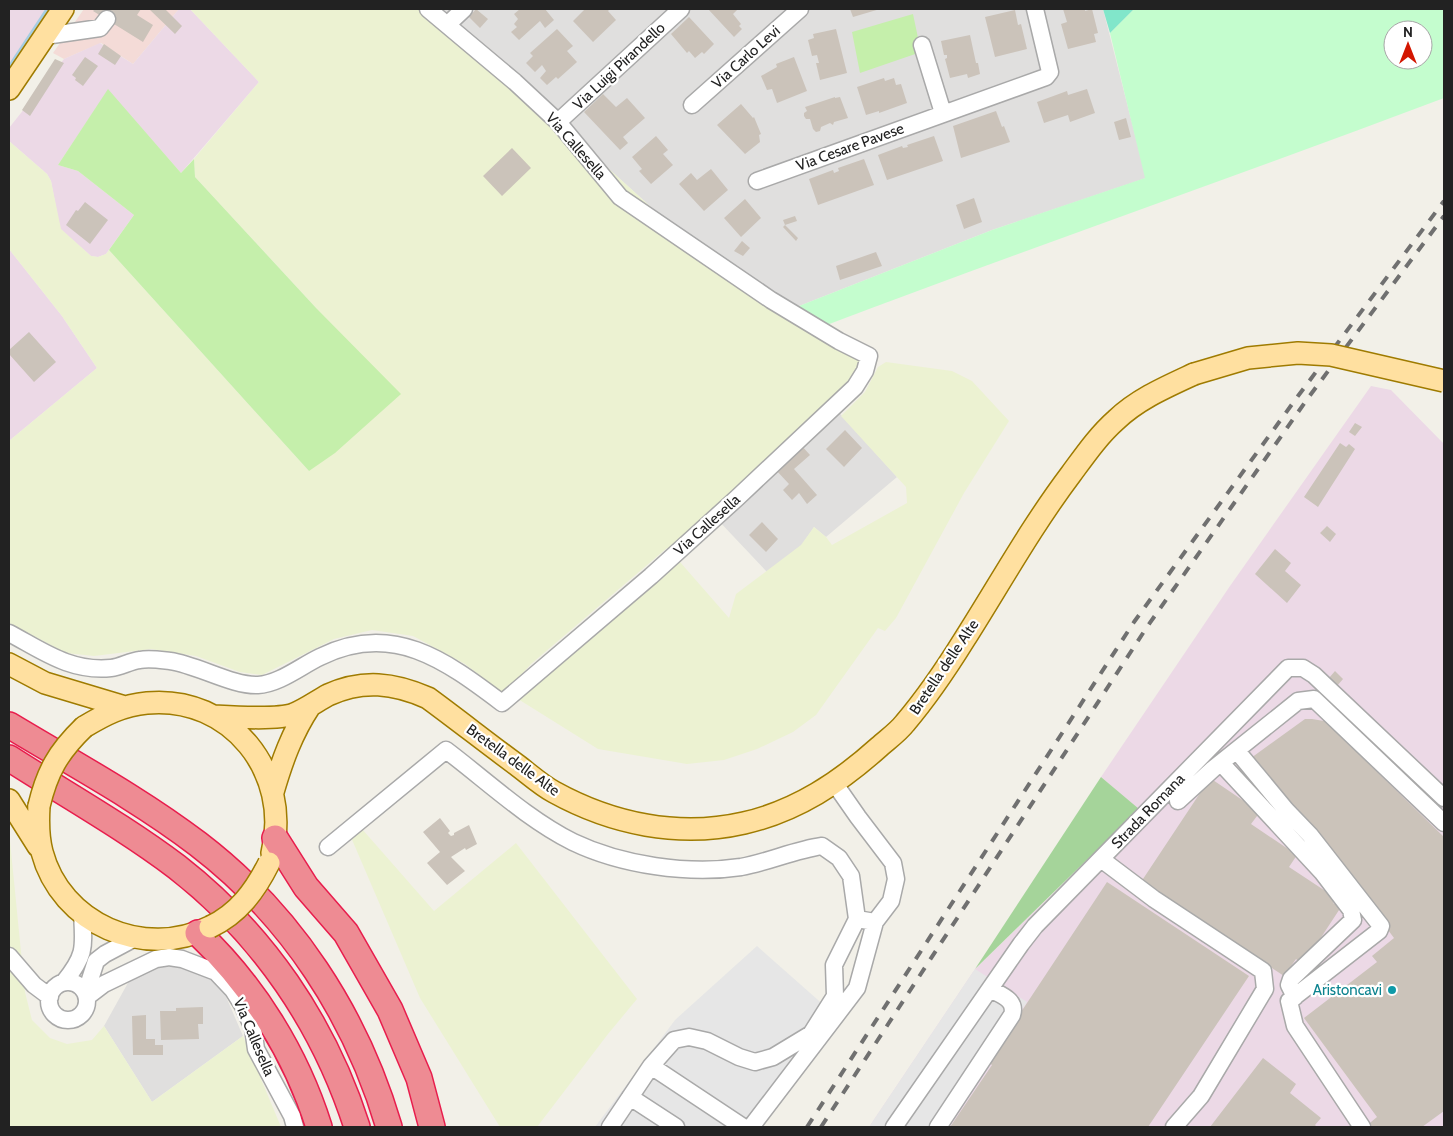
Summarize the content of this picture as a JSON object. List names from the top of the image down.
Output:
{
  "streets": {
    "main road": ["Bretella delle Alte"],
    "street": [
      "Via Carlo Levi",
      "Via Luigi Pirandello",
      "Via Callesella",
      "Via Cesare Pavese",
      "Strada Romana"
    ]
  },
  "crossings": [
    ["Via Luigi Pirandello", "Via Callesella"]
  ],
  "places": ["Aristoncavi"],
  "north": "top"
}
